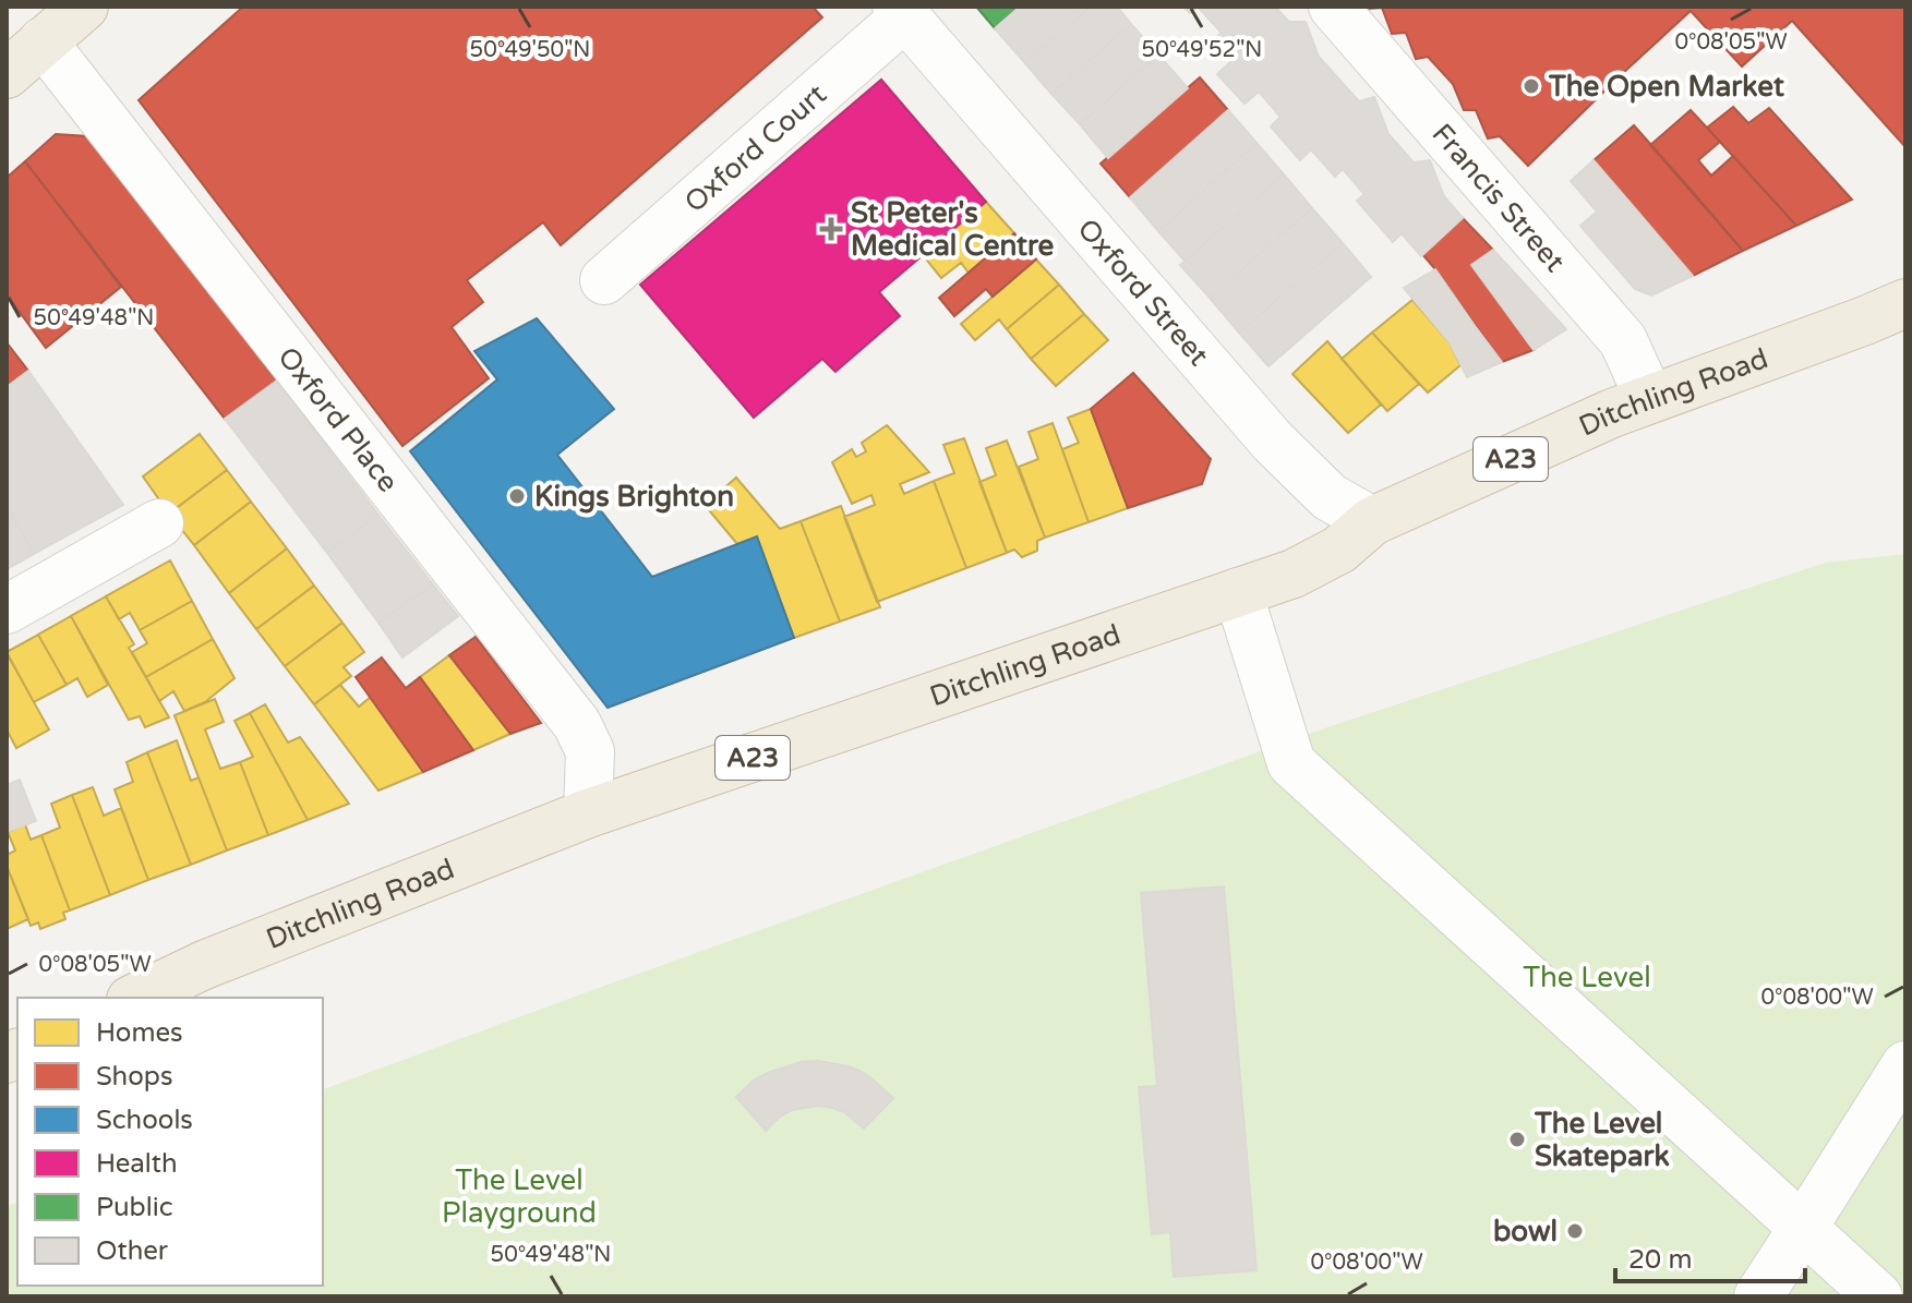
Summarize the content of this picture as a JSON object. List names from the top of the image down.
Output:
{
  "streets": {
    "highway": ["Ditchling Road", "A23"],
    "street": [
      "Oxford Court",
      "Francis Street",
      "Oxford Street",
      "Oxford Place"
    ]
  },
  "crossings": [
    ["Oxford Court", "Oxford Street"],
    ["Francis Street", "Ditchling Road"],
    ["Oxford Street", "Ditchling Road"],
    ["Ditchling Road", "Oxford Place"]
  ],
  "parks": ["The Level", "The Level Playground"],
  "places": {
    "other": [
      "The Open Market",
      "Kings Brighton",
      "The Level Skatepark",
      "bowl"
    ],
    "health": ["St Peter's Medical Centre"]
  },
  "legend": [
    "Homes",
    "Shops",
    "Schools",
    "Health",
    "Public",
    "Other"
  ],
  "scale_bar": "20 m",
  "coordinates": [
    "0°08'05\"W",
    "50°49'50\"N",
    "50°49'52\"N",
    "50°49'48\"N",
    "0°08'00\"W"
  ]
}
